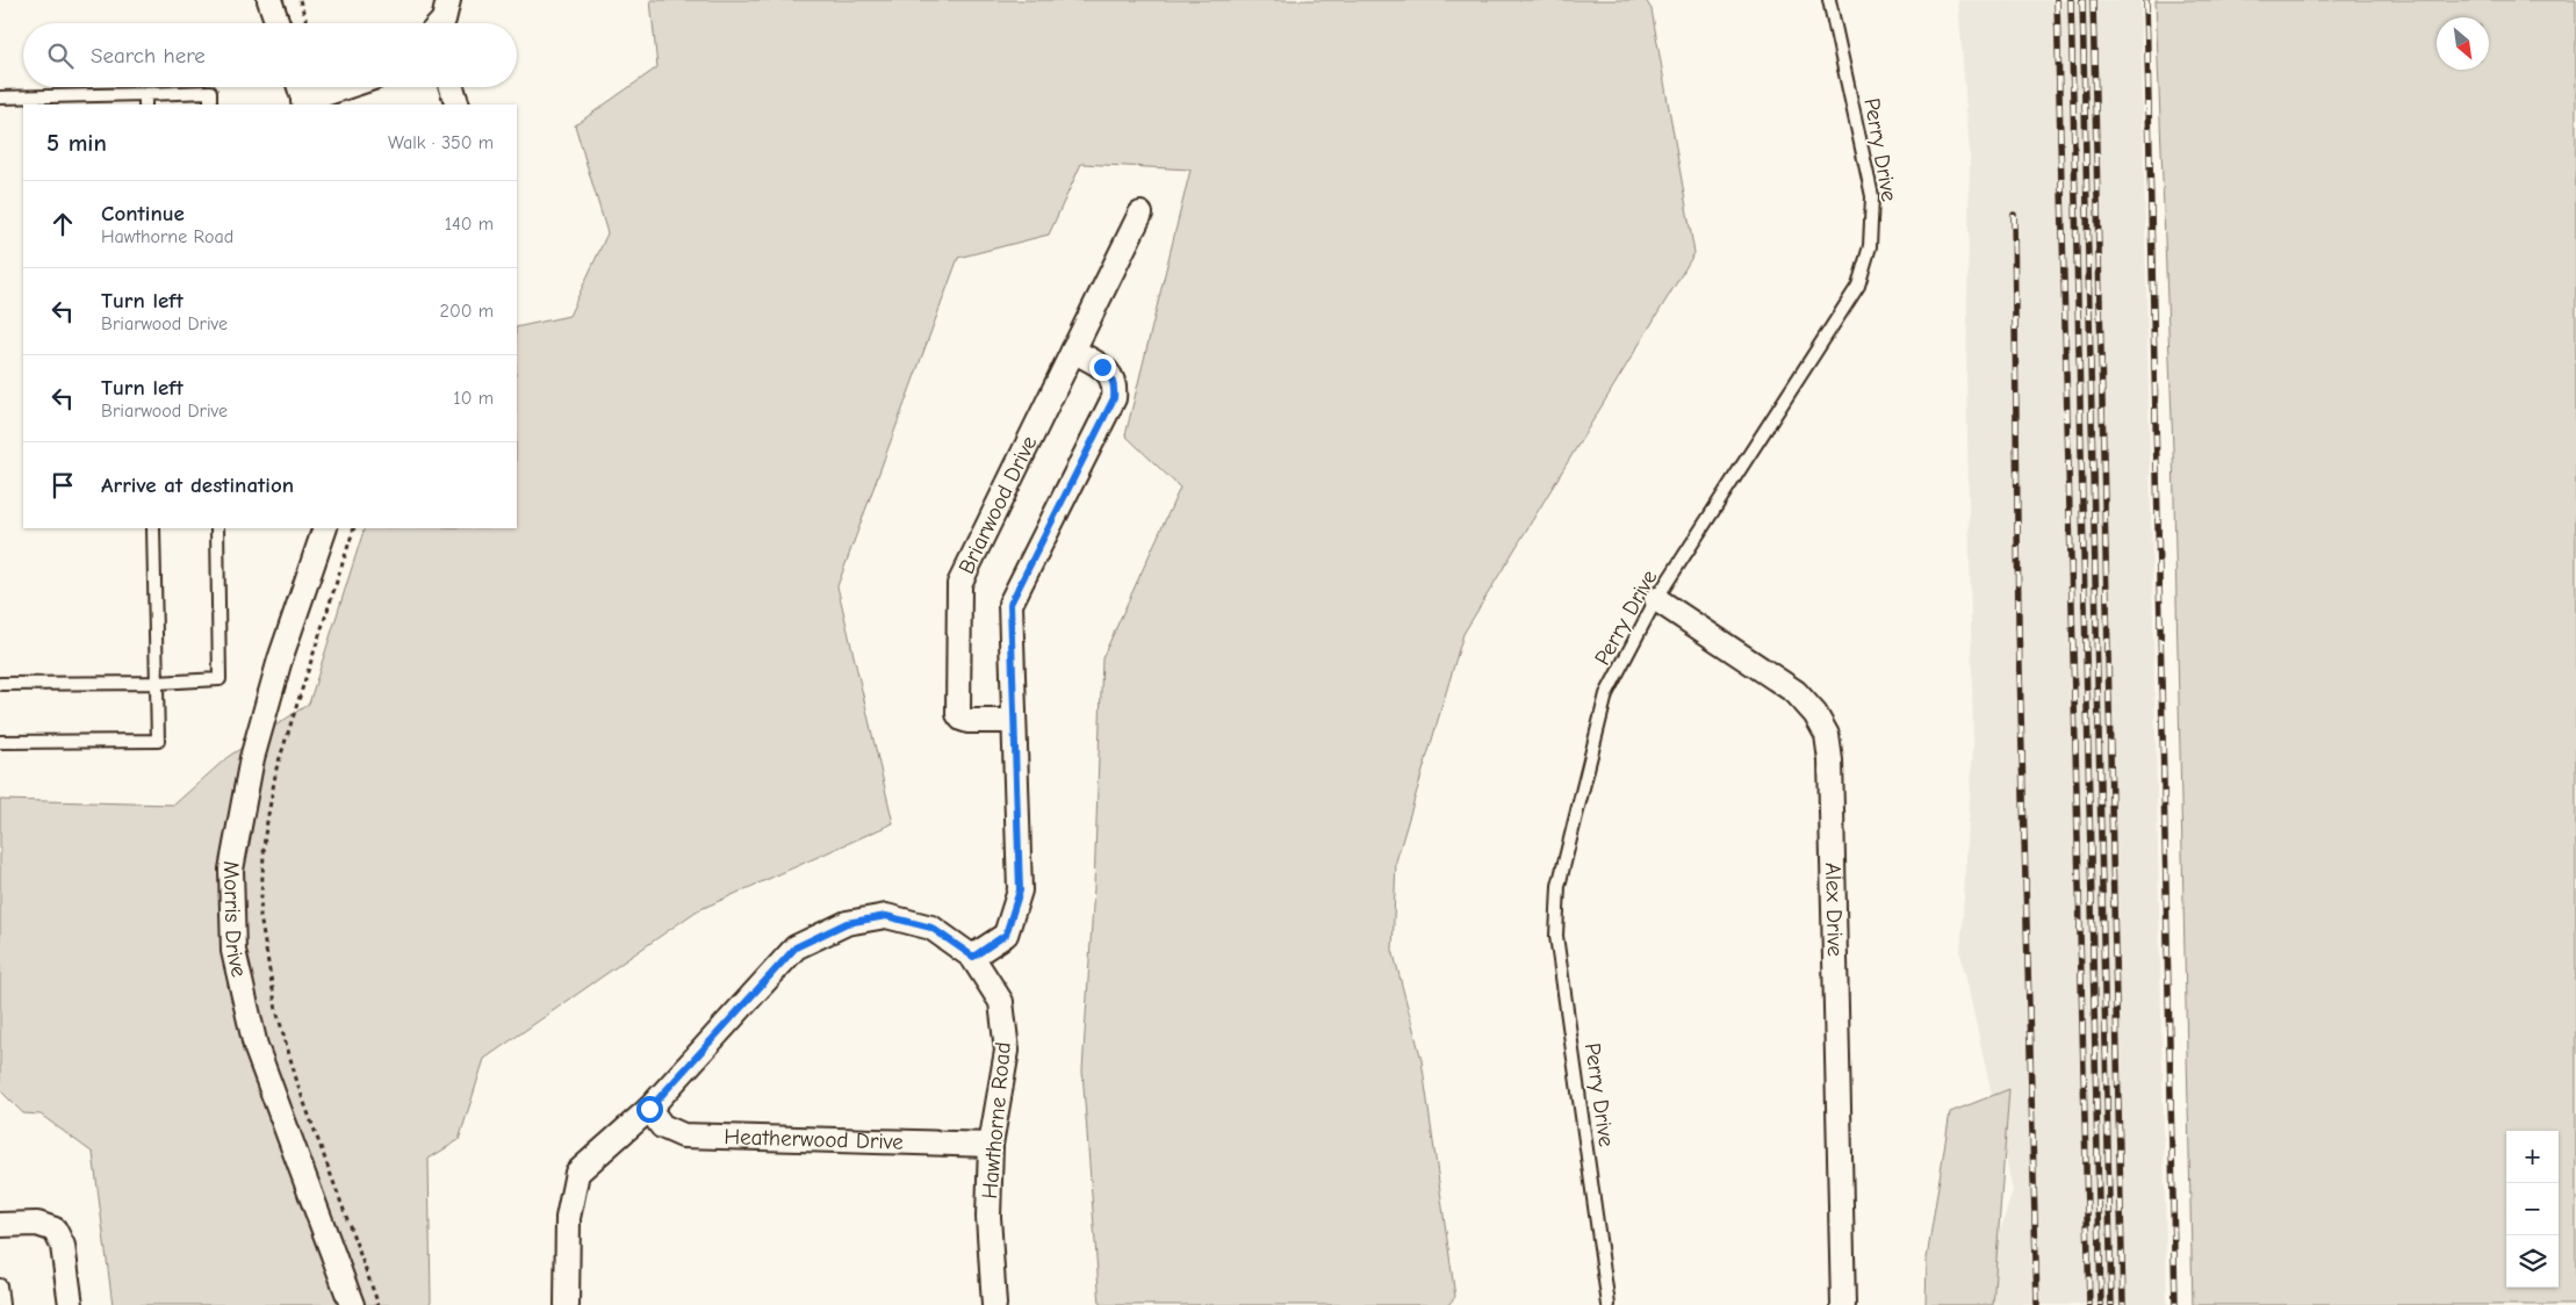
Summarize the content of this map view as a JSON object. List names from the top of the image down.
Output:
{
  "streets": {
    "street": [
      "Briarwood Drive",
      "Alex Drive",
      "Morris Drive",
      "Hawthorne Road",
      "Heatherwood Drive"
    ],
    "lane": ["Perry Drive"]
  },
  "crossings": [
    ["Perry Drive", "Alex Drive"],
    ["Hawthorne Road", "Heatherwood Drive"]
  ],
  "north": "bottom right",
  "page": {
    "search": "Search here",
    "heading": ["5 min", "Walk · 350 m"],
    "list": [
      ["Continue", "Hawthorne Road", "140 m"],
      ["Turn left", "Briarwood Drive", "200 m"],
      ["Turn left", "Briarwood Drive", "10 m"],
      "Arrive at destination"
    ],
    "map_buttons": ["+", "−"]
  }
}
